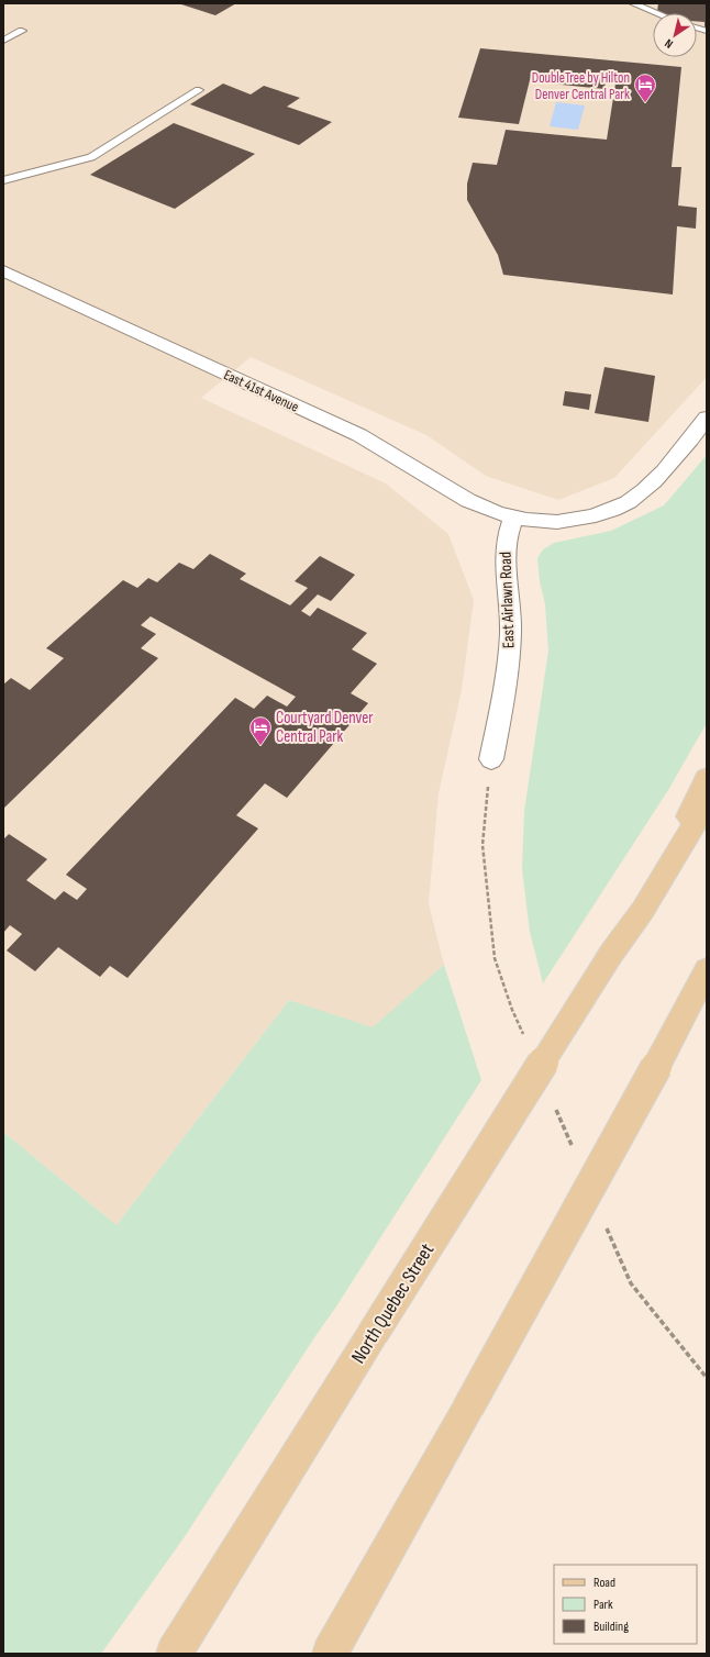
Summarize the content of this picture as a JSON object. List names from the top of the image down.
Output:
{
  "streets": {
    "main road": ["North Quebec Street"],
    "street": ["East 41st Avenue", "East Airlawn Road"]
  },
  "crossings": [
    ["East 41st Avenue", "East Airlawn Road"]
  ],
  "places": {
    "hotel": ["DoubleTree by Hilton Denver Central Park", "Courtyard Denver Central Park"]
  },
  "legend": ["Road", "Park", "Building"],
  "north": "bottom left"
}
